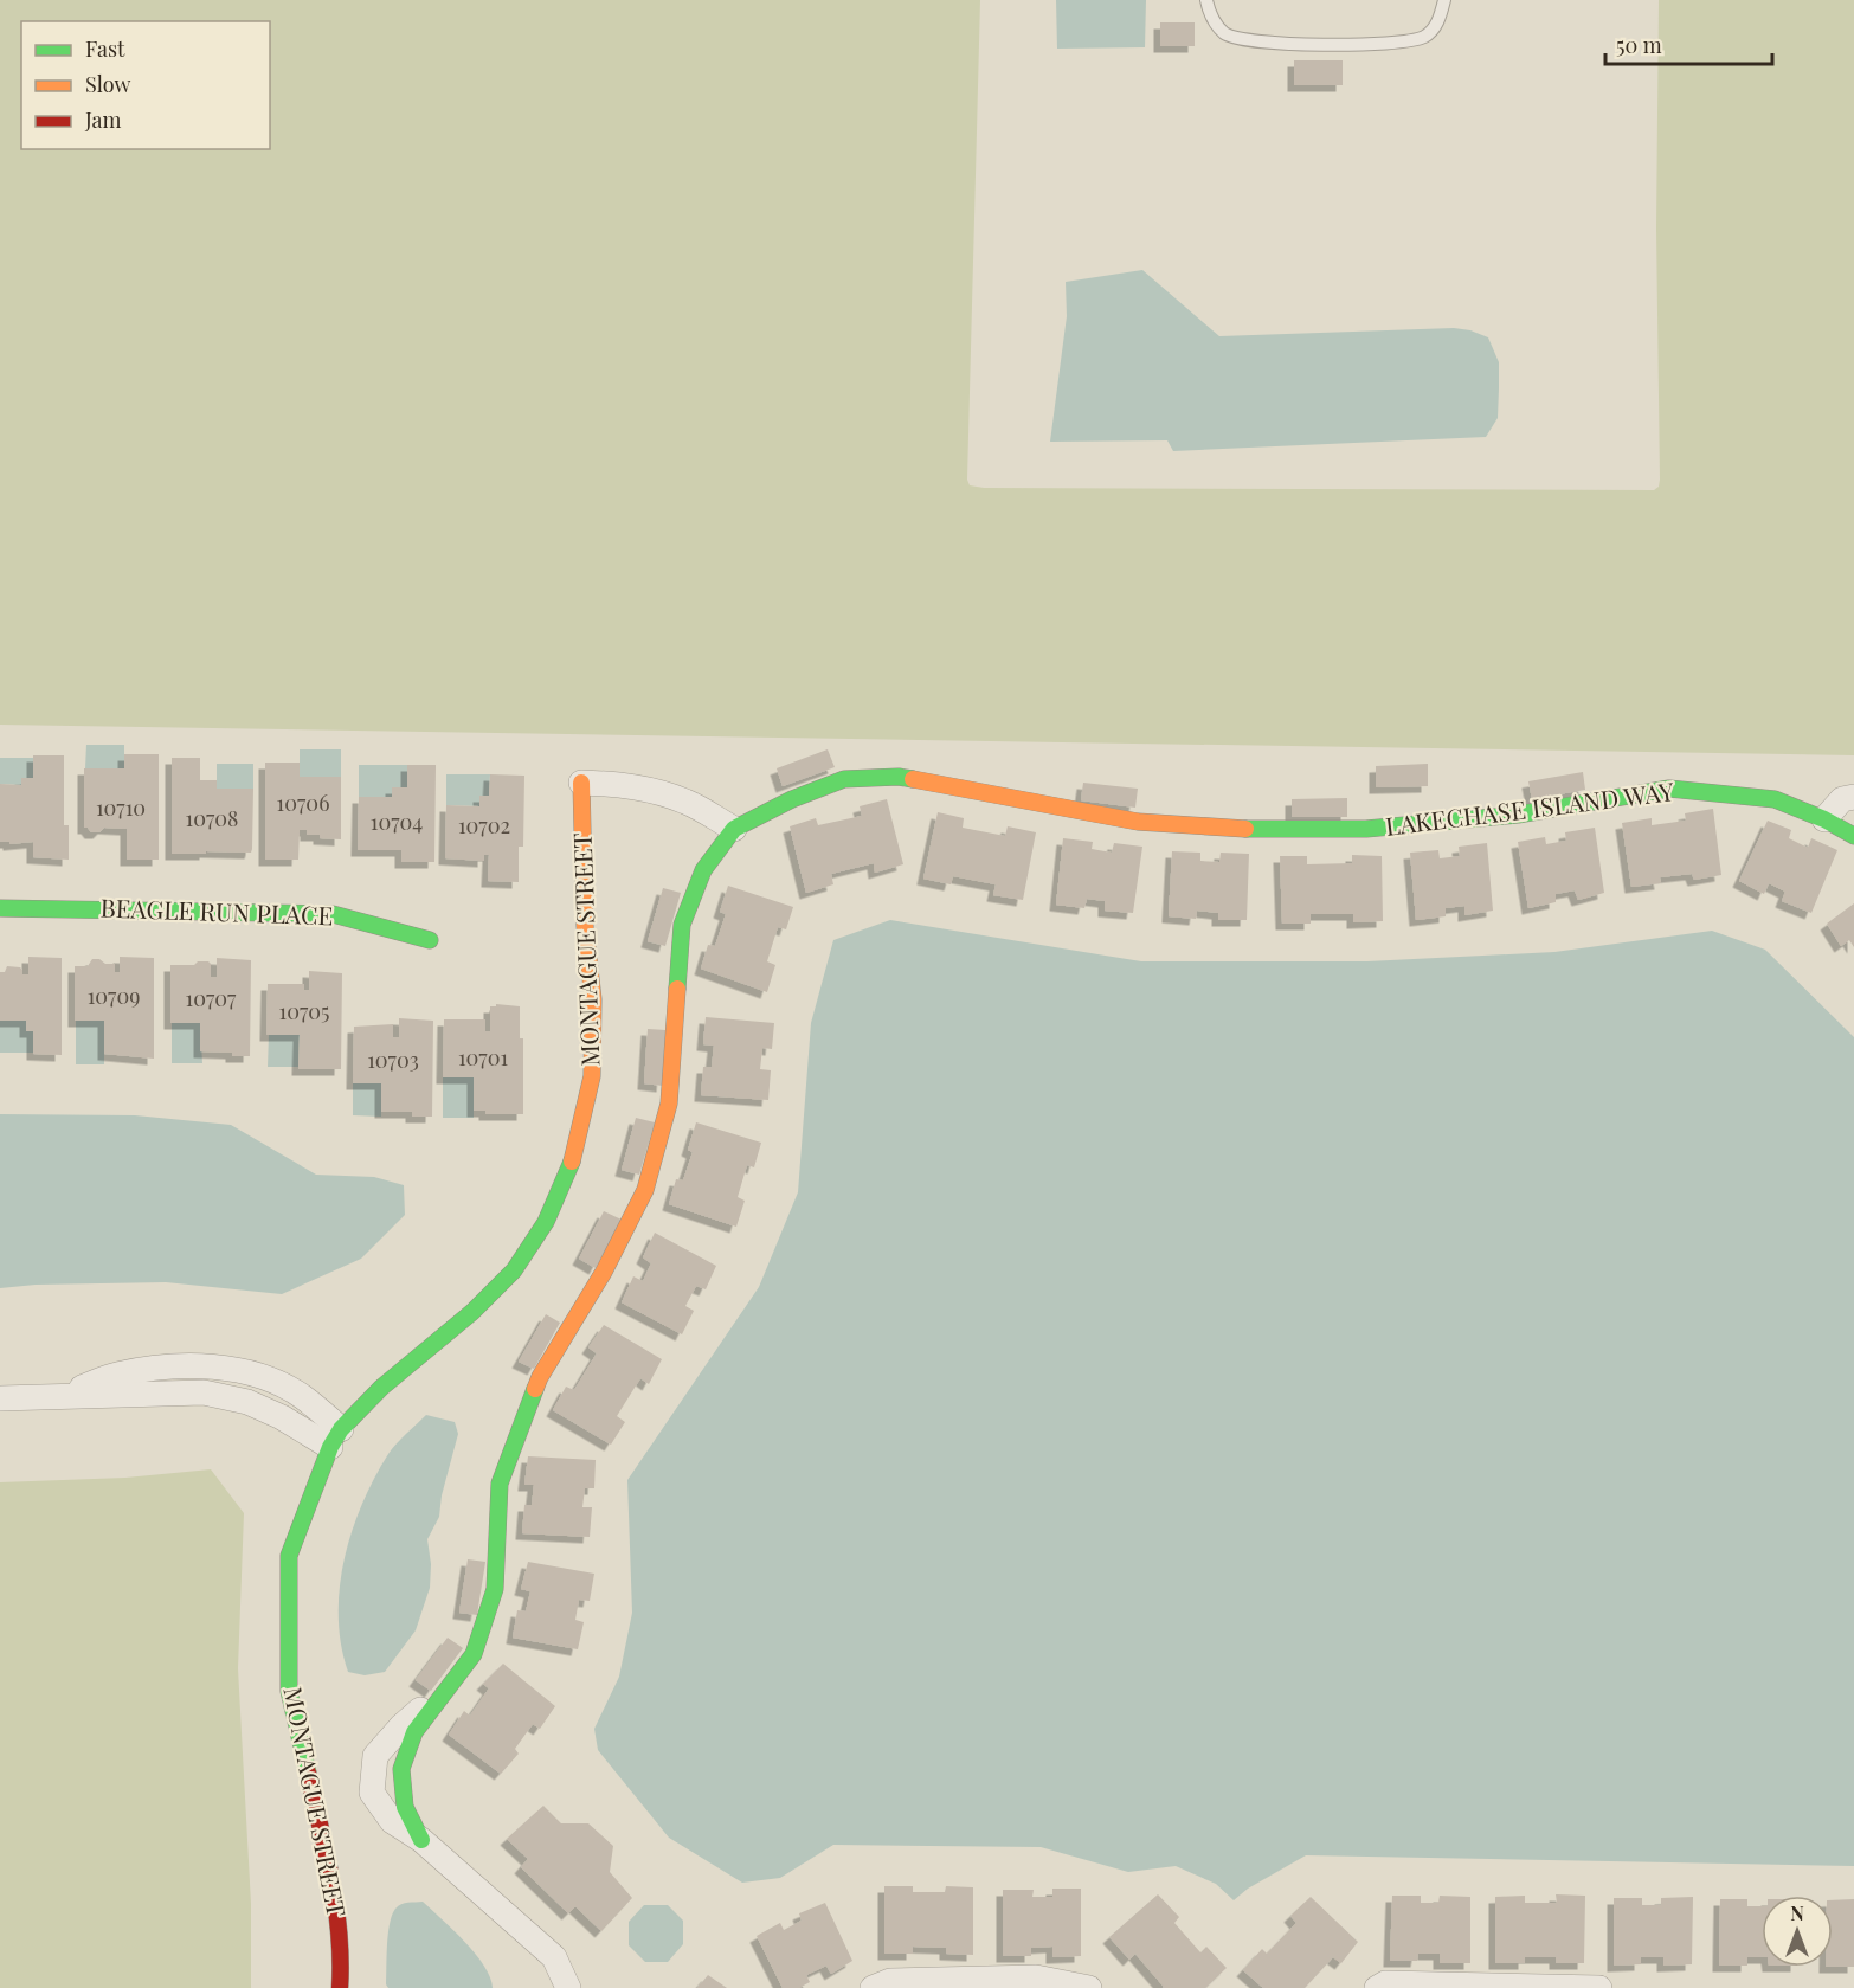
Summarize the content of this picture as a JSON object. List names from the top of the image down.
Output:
{
  "streets": {
    "street": ["LAKECHASE ISLAND WAY", "BEAGLE RUN PLACE", "MONTAGUE STREET"]
  },
  "house_numbers": [
    "10706",
    "10710",
    "10708",
    "10704",
    "10702",
    "10709",
    "10707",
    "10705",
    "10701",
    "10703"
  ],
  "legend": ["Fast", "Slow", "Jam"],
  "scale_bar": "50 m",
  "north": "top"
}
